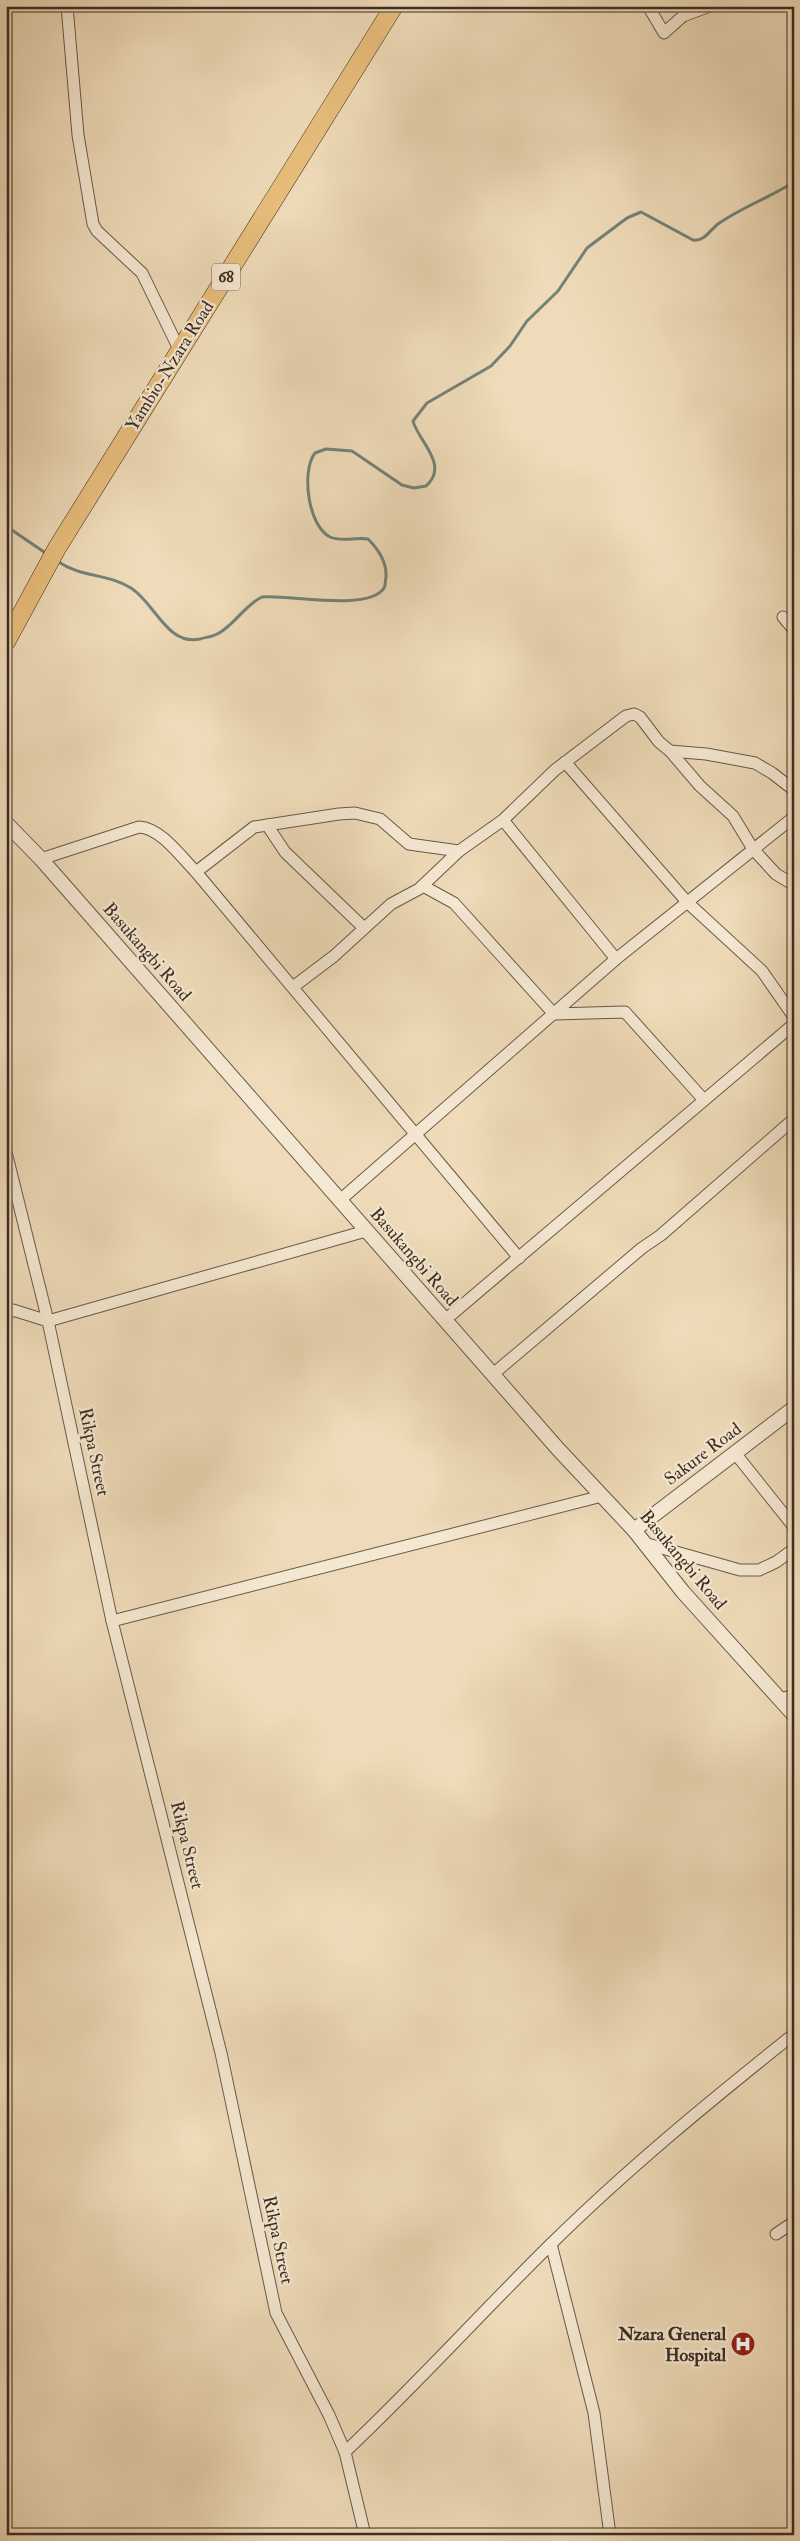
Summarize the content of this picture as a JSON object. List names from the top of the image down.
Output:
{
  "streets": {
    "main road": ["68", "Yambio-Nzara Road"],
    "street": ["Basukangbi Road", "Rikpa Street", "Sakure Road"]
  },
  "crossings": [
    ["Basukangbi Road", "Sakure Road"]
  ],
  "places": {
    "hospital": ["Nzara General Hospital"]
  }
}
